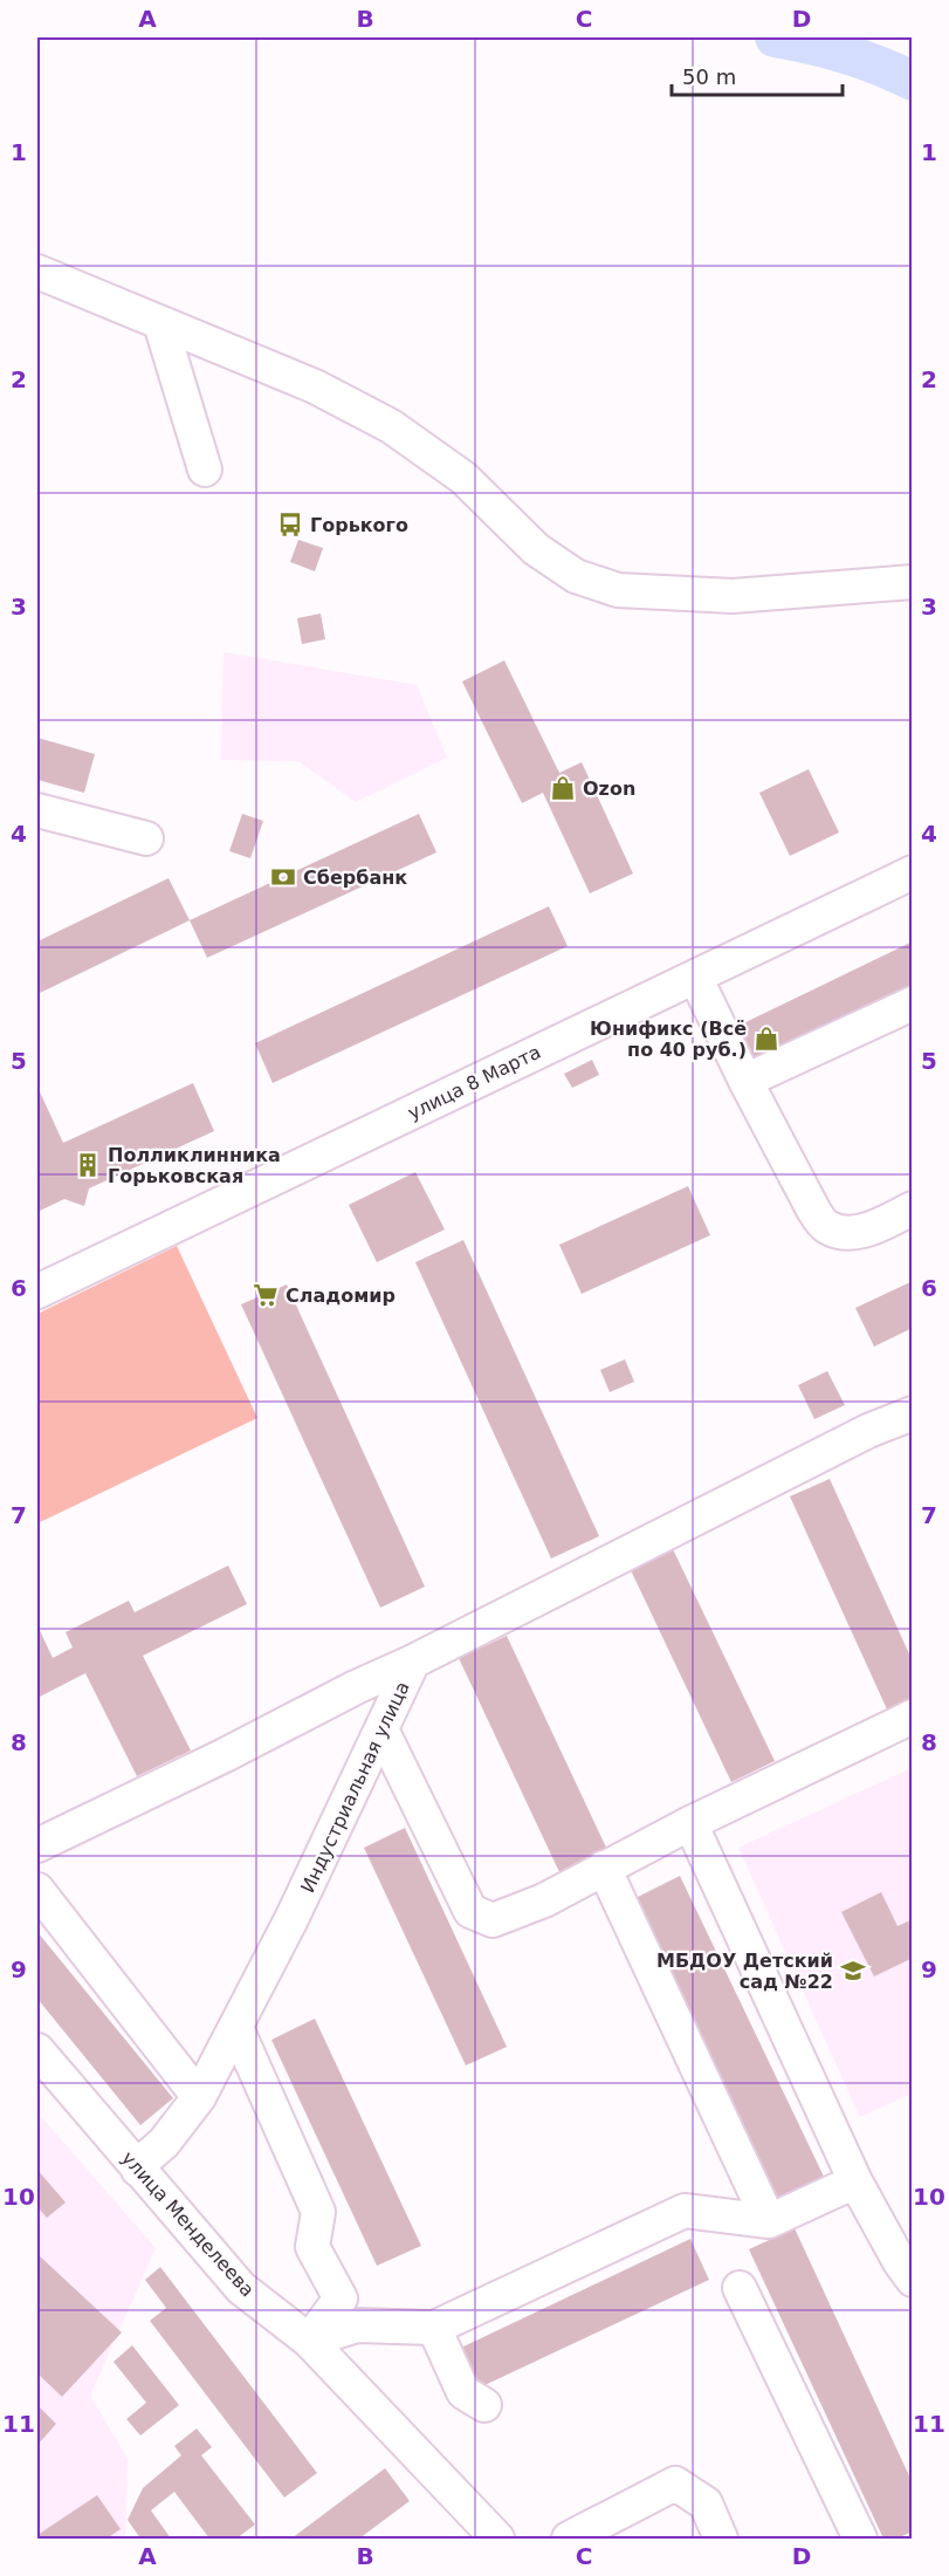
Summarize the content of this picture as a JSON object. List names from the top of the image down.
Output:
{
  "streets": {
    "street": ["улица 8 Марта", "Индустриальная улица", "улица Менделеева"]
  },
  "crossings": [
    ["Индустриальная улица", "улица Менделеева"]
  ],
  "places": {
    "bus stop": ["Горького"],
    "shop": ["Ozon", "Юнификс (Всё по 40 руб.)"],
    "bank": ["Сбербанк"],
    "building": ["Полликлинника Горьковская"],
    "supermarket": ["Сладомир"],
    "school or university": ["МБДОУ Детский сад №22"]
  },
  "scale_bar": "50 m",
  "grid": {
    "columns": [
      "A",
      "B",
      "C",
      "D"
    ],
    "rows": [
      "1",
      "2",
      "3",
      "4",
      "5",
      "6",
      "7",
      "8",
      "9",
      "10",
      "11"
    ]
  }
}
